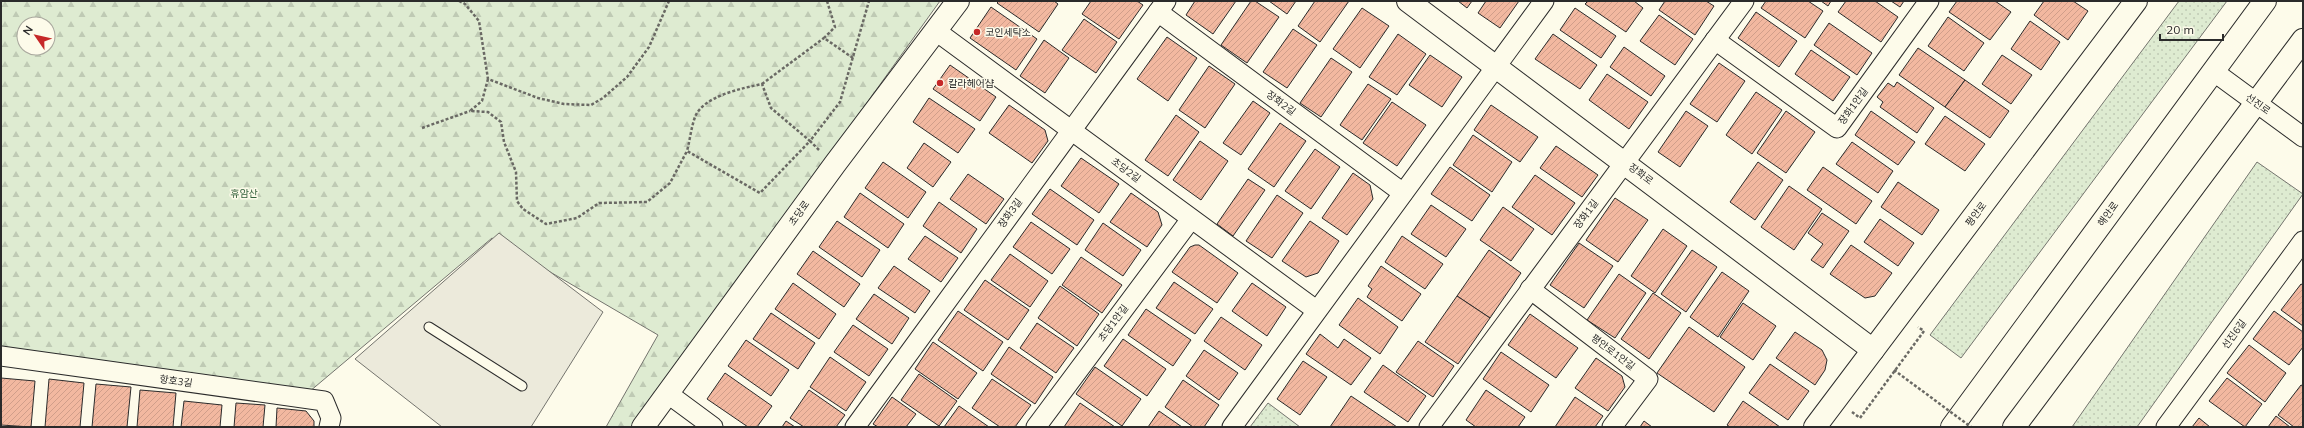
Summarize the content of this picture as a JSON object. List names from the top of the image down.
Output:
{
  "streets": {
    "street": [
      "장화2길",
      "선진로",
      "장화1안길",
      "초당2길",
      "장화로",
      "초당로",
      "장화3길",
      "장화1길",
      "평안로",
      "해안로",
      "초당1안길",
      "선진6길",
      "평안로1안길",
      "항호3길"
    ]
  },
  "crossings": [
    ["장화2길", "장화3길"],
    ["선진로", "해안로"],
    ["장화1안길", "장화1길"],
    ["초당2길", "초당로"],
    ["초당2길", "장화3길"],
    ["초당2길", "초당1안길"],
    ["장화로", "장화1길"],
    ["장화로", "평안로"],
    ["장화1길", "평안로1안길"]
  ],
  "parks": ["휴암산"],
  "places": ["코인세탁소", "칼라헤어샵"],
  "scale_bar": "20 m",
  "north": "top left"
}
